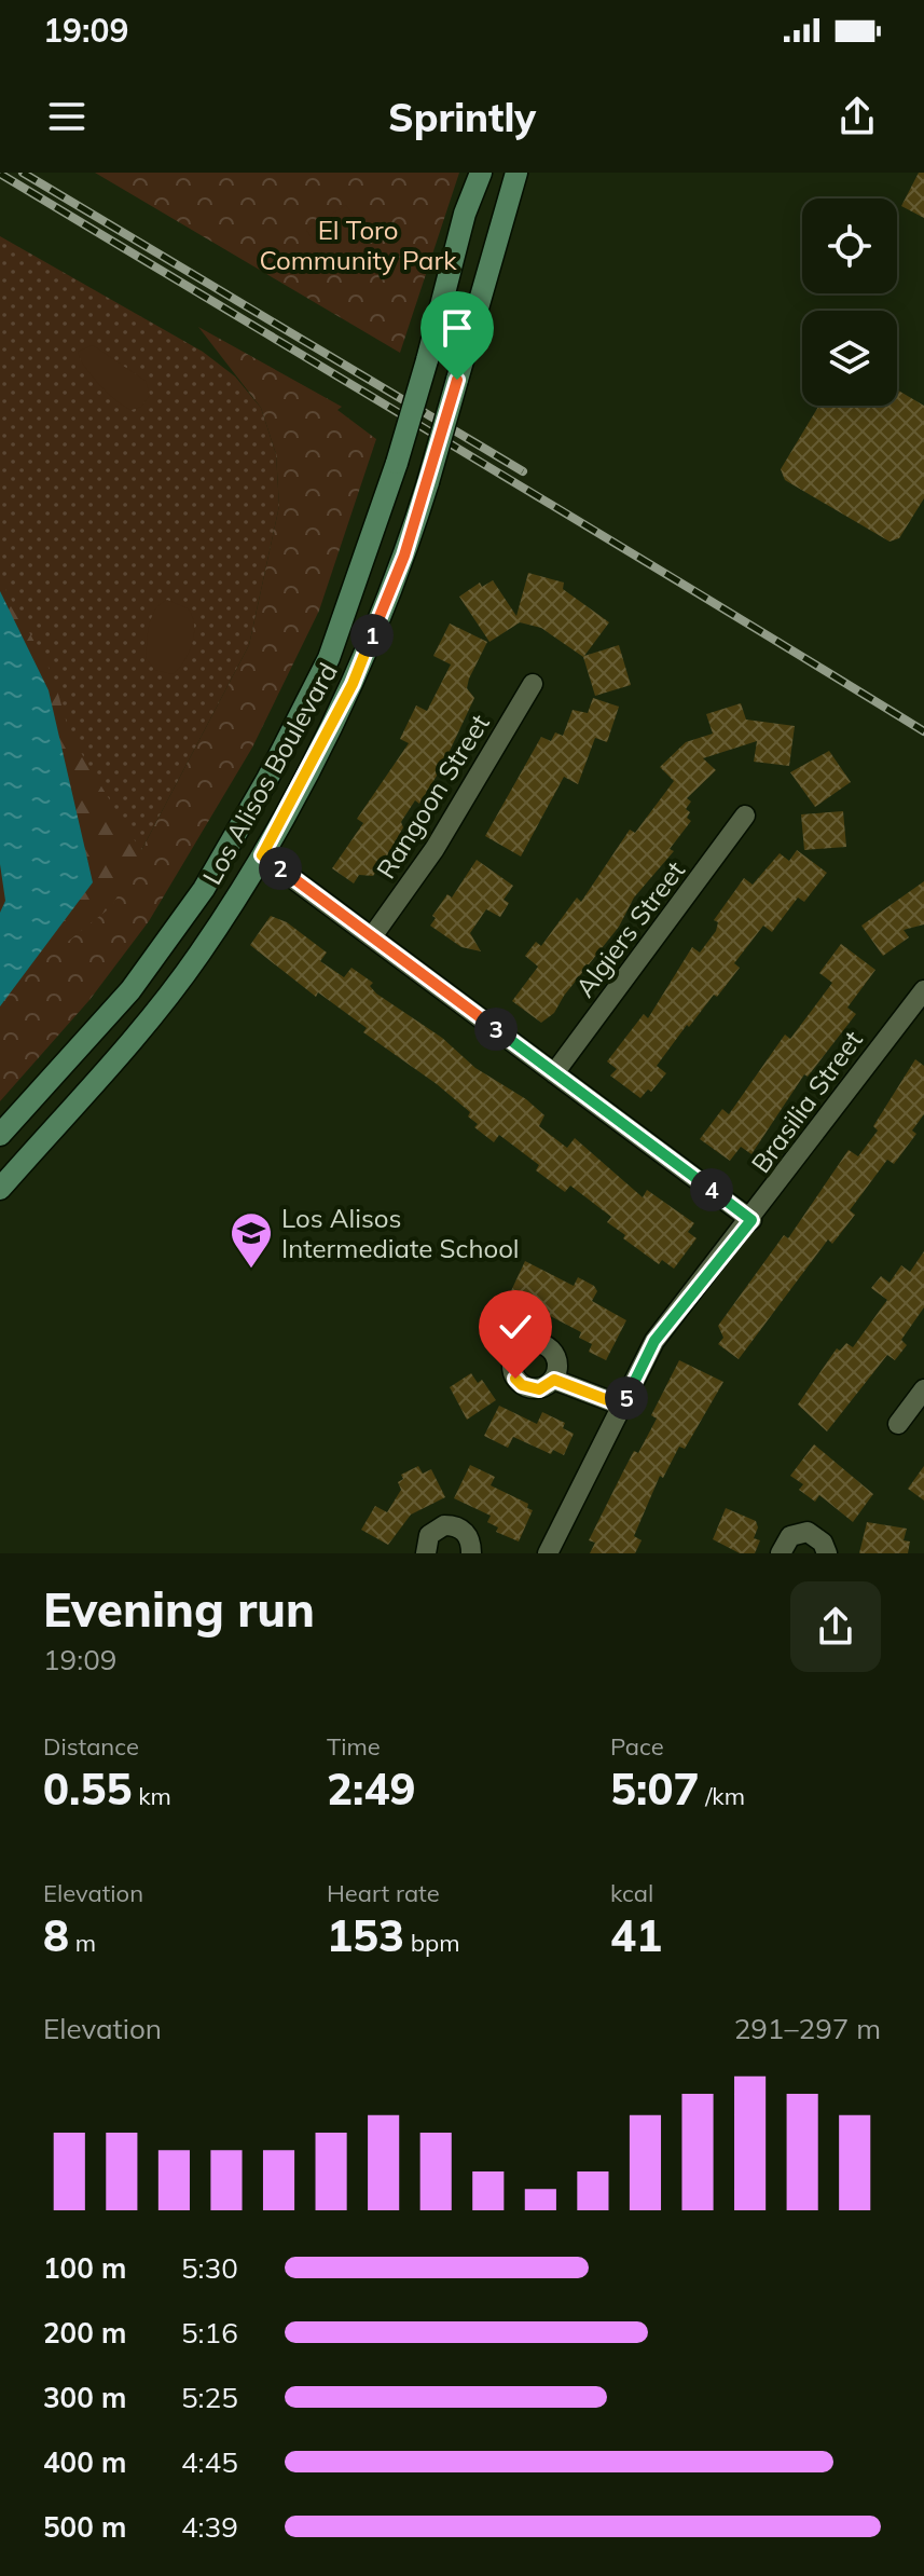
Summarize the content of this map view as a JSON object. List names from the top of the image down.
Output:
{
  "streets": {
    "main road": ["Los Alisos Boulevard"],
    "street": ["Rangoon Street", "Algiers Street", "Brasilia Street"]
  },
  "parks": ["El Toro Community Park"],
  "places": {
    "school or university": ["Los Alisos Intermediate School"]
  },
  "page": {
    "status": "19:09",
    "header": "Sprintly",
    "pins": [
      "1",
      "2",
      "3",
      "4",
      "5"
    ],
    "heading": ["Evening run", "19:09"],
    "stats": [
      ["Distance", "0.55 km"],
      ["Time", "2:49"],
      ["Pace", "5:07 /km"],
      ["Elevation", "8 m"],
      ["Heart rate", "153 bpm"],
      ["kcal", "41"]
    ],
    "chart": ["Elevation", "291–297 m"],
    "list": [
      {
        "name": "100 m",
        "note": "5:30"
      },
      {
        "name": "200 m",
        "note": "5:16"
      },
      {
        "name": "300 m",
        "note": "5:25"
      },
      {
        "name": "400 m",
        "note": "4:45"
      },
      {
        "name": "500 m",
        "note": "4:39"
      }
    ]
  }
}
